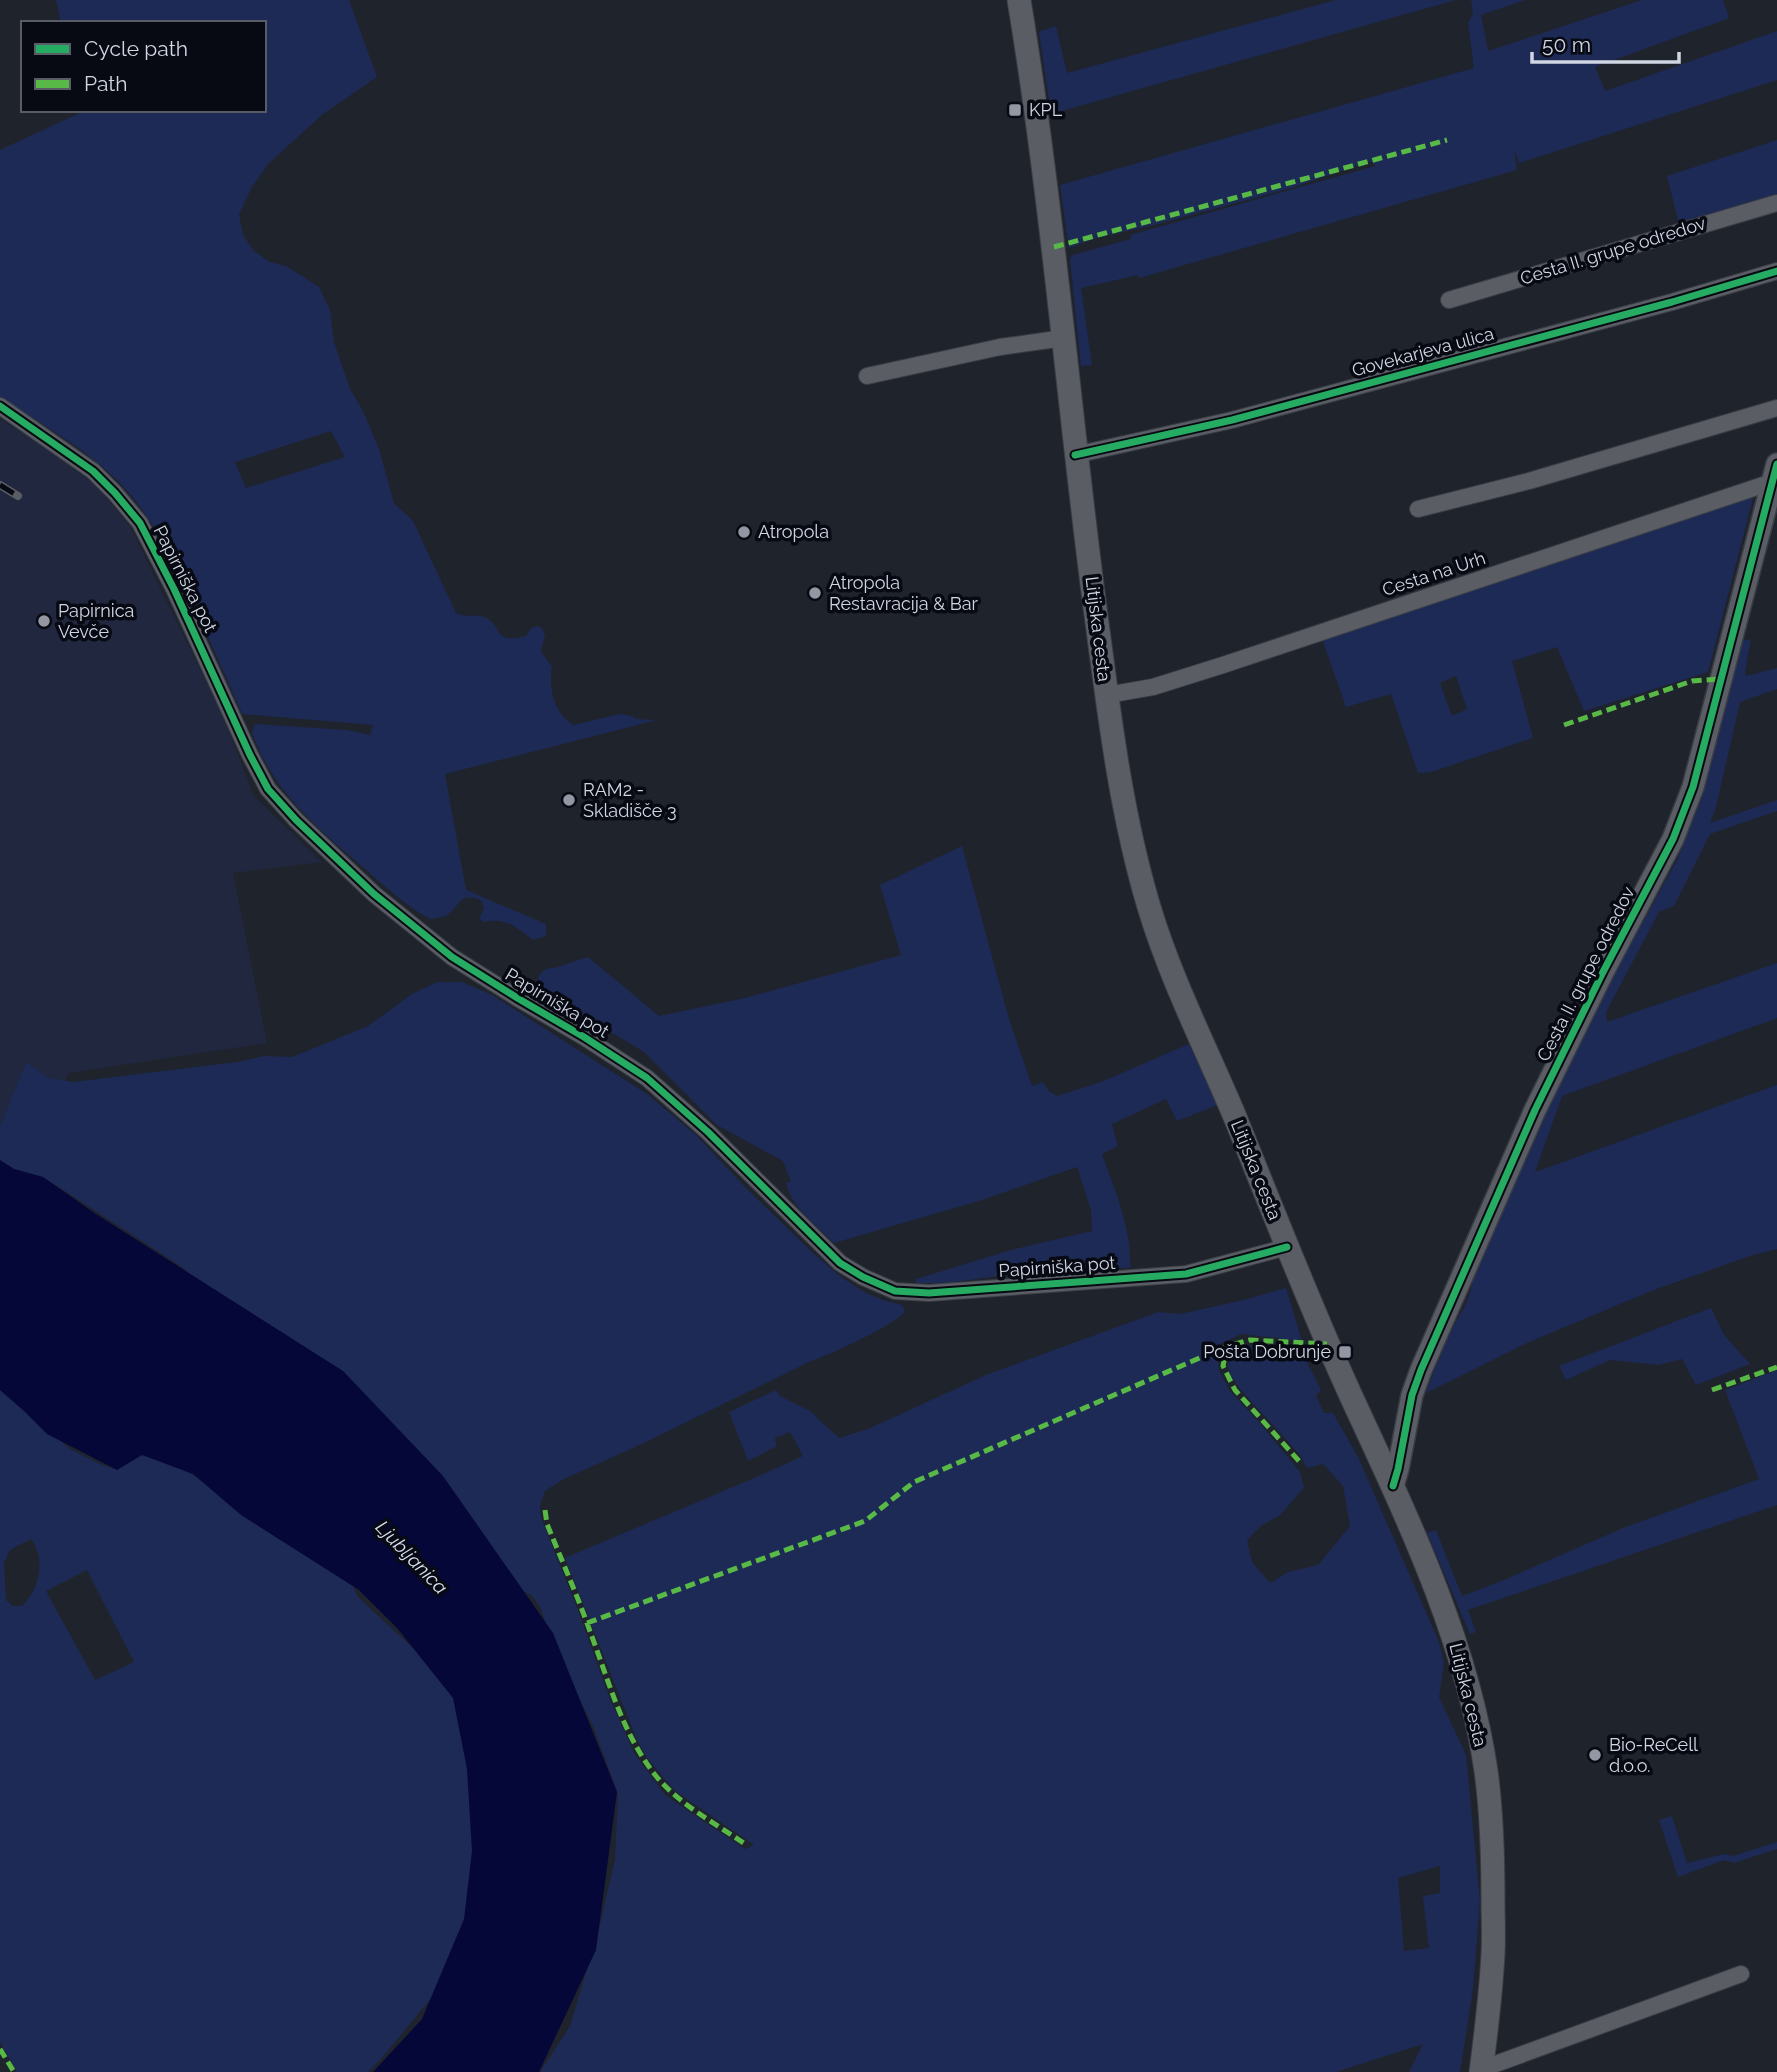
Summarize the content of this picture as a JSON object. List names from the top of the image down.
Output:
{
  "streets": {
    "main road": ["Litijska cesta"],
    "street": [
      "Cesta II. grupe odredov",
      "Govekarjeva ulica",
      "Cesta na Urh",
      "Papirniška pot"
    ]
  },
  "crossings": [
    ["Cesta II. grupe odredov", "Cesta na Urh"],
    ["Cesta II. grupe odredov", "Litijska cesta"],
    ["Govekarjeva ulica", "Litijska cesta"],
    ["Cesta na Urh", "Litijska cesta"],
    ["Papirniška pot", "Litijska cesta"]
  ],
  "water": ["Ljubljanica"],
  "places": {
    "transit": ["KPL", "Pošta Dobrunje"],
    "other": [
      "Atropola",
      "Atropola Restavracija & Bar",
      "Papirnica Vevče",
      "RAM2 - Skladišče 3",
      "Bio-ReCell d.o.o."
    ]
  },
  "legend": ["Cycle path", "Path"],
  "scale_bar": "50 m"
}
